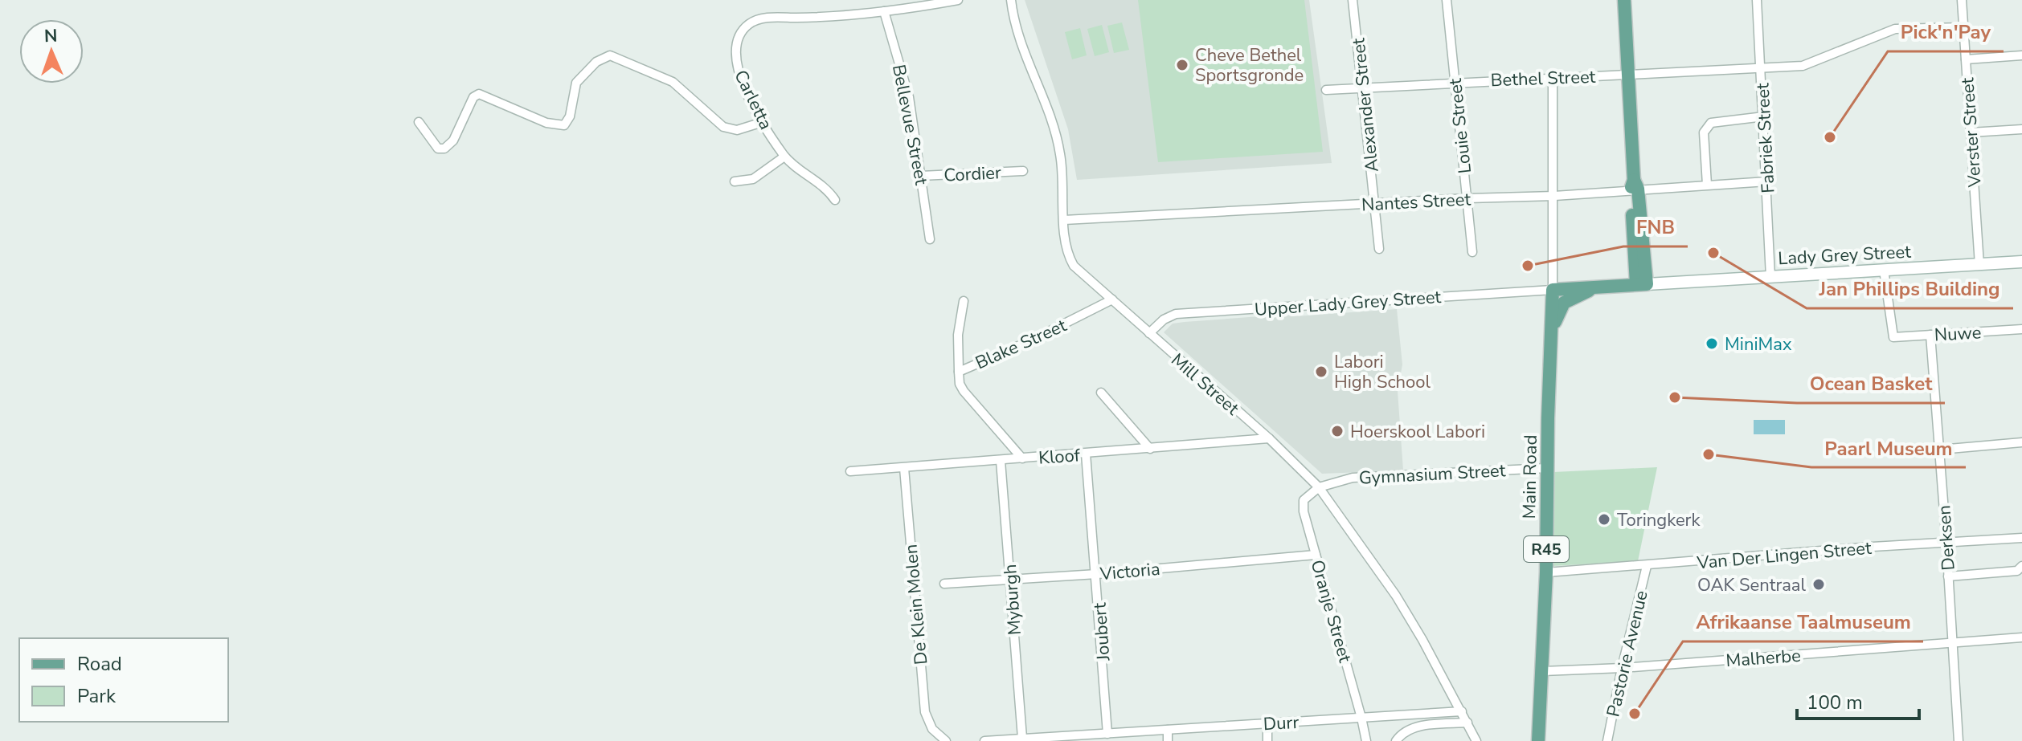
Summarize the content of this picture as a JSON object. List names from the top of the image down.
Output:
{
  "streets": {
    "main road": ["Lady Grey Street", "Main Road", "R45"],
    "street": [
      "Bethel Street",
      "Carletta",
      "Alexander Street",
      "Bellevue Street",
      "Louie Street",
      "Verster Street",
      "Fabriek Street",
      "Cordier",
      "Nantes Street",
      "Upper Lady Grey Street",
      "Nuwe",
      "Blake Street",
      "Mill Street",
      "Kloof",
      "Gymnasium Street",
      "Derksen",
      "Van Der Lingen Street",
      "Victoria",
      "Myburgh",
      "De Klein Molen",
      "Oranje Street",
      "Joubert",
      "Pastorie Avenue",
      "Malherbe",
      "Durr"
    ]
  },
  "crossings": [
    ["Bethel Street", "Alexander Street"],
    ["Bethel Street", "Louie Street"],
    ["Bethel Street", "Verster Street"],
    ["Bethel Street", "Fabriek Street"],
    ["Carletta", "Bellevue Street"],
    ["Alexander Street", "Nantes Street"],
    ["Bellevue Street", "Cordier"],
    ["Louie Street", "Nantes Street"],
    ["Verster Street", "Lady Grey Street"],
    ["Fabriek Street", "Nantes Street"],
    ["Fabriek Street", "Lady Grey Street"],
    ["Nantes Street", "Mill Street"],
    ["Lady Grey Street", "Upper Lady Grey Street"],
    ["Lady Grey Street", "Nuwe"],
    ["Lady Grey Street", "Main Road"],
    ["Upper Lady Grey Street", "Mill Street"],
    ["Upper Lady Grey Street", "Main Road"],
    ["Nuwe", "Derksen"],
    ["Blake Street", "Mill Street"],
    ["Blake Street", "Kloof"],
    ["Mill Street", "Kloof"],
    ["Mill Street", "Gymnasium Street"],
    ["Mill Street", "Oranje Street"],
    ["Mill Street", "Durr"],
    ["Kloof", "Myburgh"],
    ["Kloof", "De Klein Molen"],
    ["Kloof", "Joubert"],
    ["Gymnasium Street", "Main Road"],
    ["Gymnasium Street", "Oranje Street"],
    ["Main Road", "Van Der Lingen Street"],
    ["Main Road", "Malherbe"],
    ["Derksen", "Van Der Lingen Street"],
    ["Derksen", "Malherbe"],
    ["Van Der Lingen Street", "Pastorie Avenue"],
    ["Victoria", "Myburgh"],
    ["Victoria", "Oranje Street"],
    ["Victoria", "Joubert"],
    ["Myburgh", "Durr"],
    ["Oranje Street", "Durr"],
    ["Joubert", "Durr"],
    ["Pastorie Avenue", "Malherbe"]
  ],
  "places": [
    "Cheve Bethel Sportsgronde",
    "Pick'n'Pay",
    "Jan Phillips Building",
    "FNB",
    "MiniMax",
    "Labori High School",
    "Ocean Basket",
    "Hoerskool Labori",
    "Paarl Museum",
    "Toringkerk",
    "OAK Sentraal",
    "Afrikaanse Taalmuseum"
  ],
  "legend": ["Road", "Park"],
  "scale_bar": "100 m",
  "north": "top"
}
